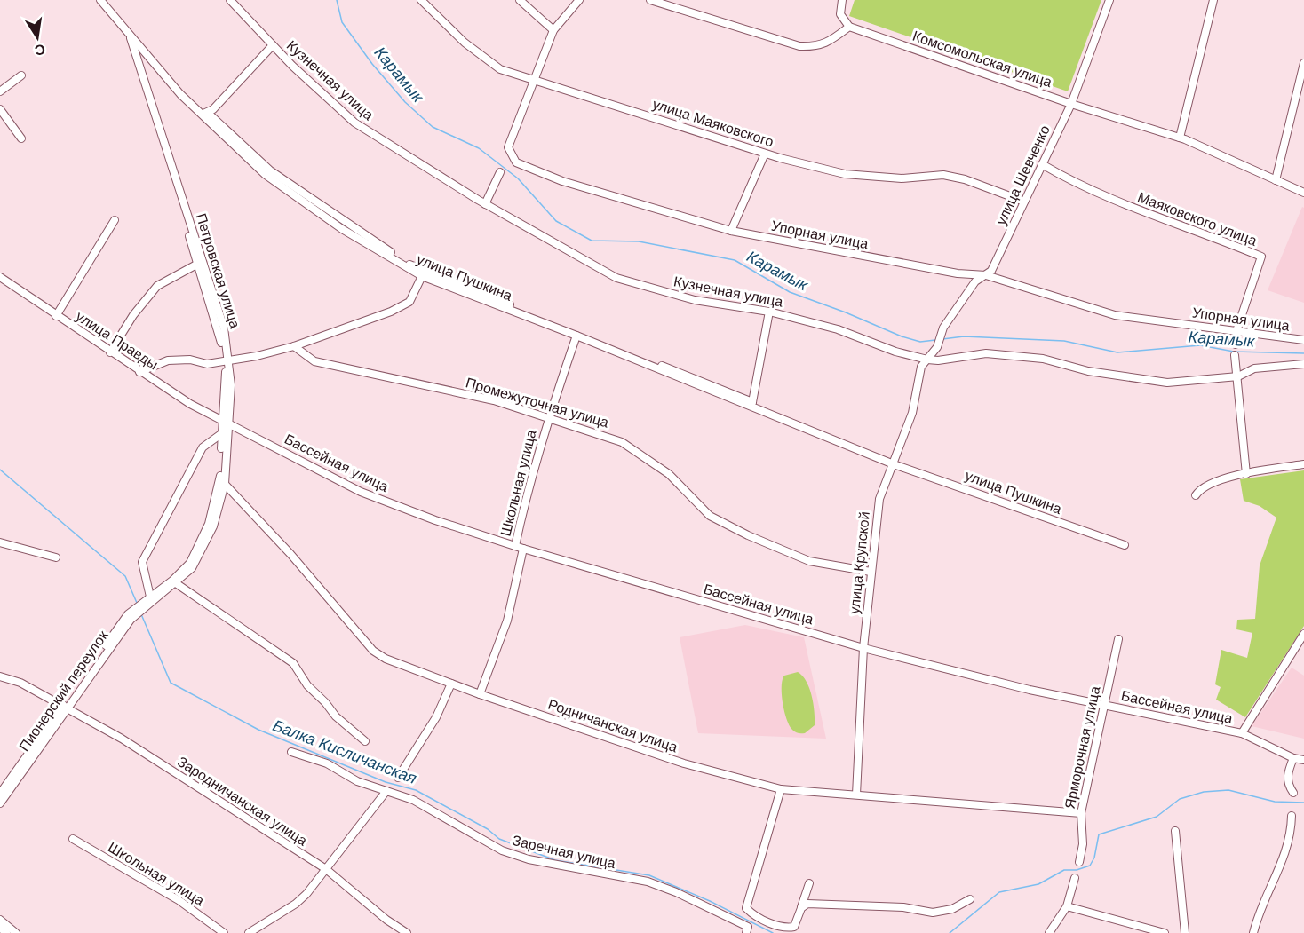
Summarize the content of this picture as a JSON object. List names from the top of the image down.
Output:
{
  "streets": {
    "street": [
      "Комсомольская улица",
      "Кузнечная улица",
      "улица Маяковского",
      "улица Шевченко",
      "Маяковского улица",
      "Упорная улица",
      "Петровская улица",
      "улица Пушкина",
      "улица Правды",
      "Промежуточная улица",
      "Бассейная улица",
      "Школьная улица",
      "улица Крупской",
      "Пионерский переулок",
      "Родничанская улица",
      "Ярморочная улица",
      "Зародничанская улица",
      "Заречная улица"
    ]
  },
  "crossings": [
    ["Комсомольская улица", "улица Шевченко"],
    ["Кузнечная улица", "улица Крупской"],
    ["улица Маяковского", "улица Шевченко"],
    ["улица Маяковского", "Упорная улица"],
    ["улица Шевченко", "Маяковского улица"],
    ["улица Шевченко", "Упорная улица"],
    ["улица Шевченко", "улица Крупской"],
    ["Маяковского улица", "Упорная улица"],
    ["Петровская улица", "улица Пушкина"],
    ["улица Пушкина", "Школьная улица"],
    ["улица Пушкина", "улица Крупской"],
    ["улица Правды", "Бассейная улица"],
    ["Промежуточная улица", "Школьная улица"],
    ["Промежуточная улица", "улица Крупской"],
    ["Бассейная улица", "Школьная улица"],
    ["Бассейная улица", "улица Крупской"],
    ["Бассейная улица", "Ярморочная улица"],
    ["Школьная улица", "Родничанская улица"],
    ["улица Крупской", "Родничанская улица"],
    ["Пионерский переулок", "Родничанская улица"],
    ["Пионерский переулок", "Зародничанская улица"],
    ["Родничанская улица", "Ярморочная улица"]
  ],
  "water": ["Карамык", "Балка Кисличанская"],
  "north": "bottom"
}
